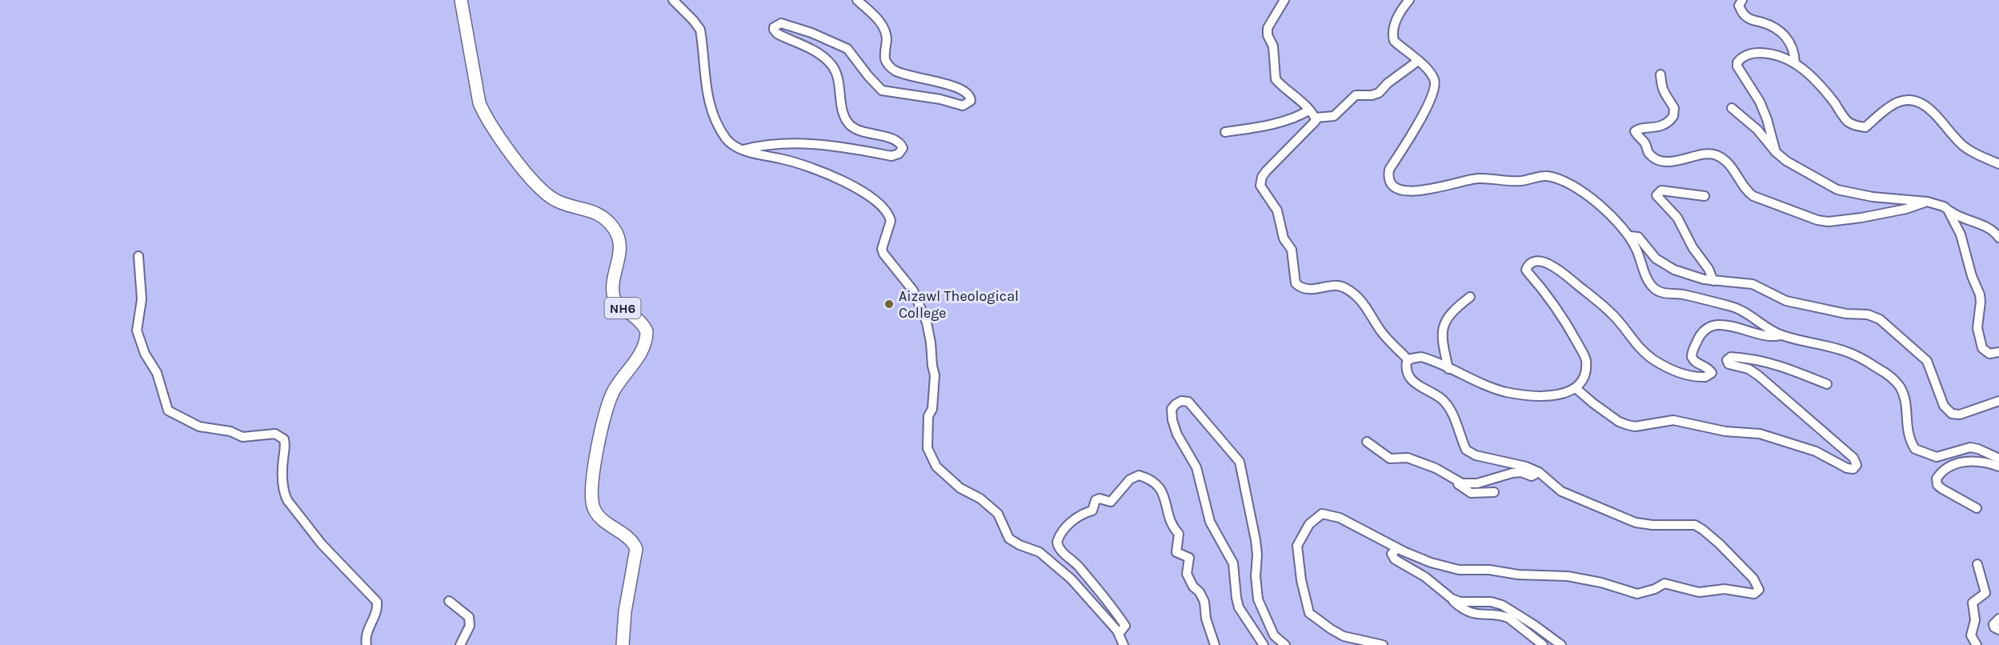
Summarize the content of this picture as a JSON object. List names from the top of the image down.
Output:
{
  "streets": {
    "highway": ["NH6"]
  },
  "places": ["Aizawl Theological College"]
}
